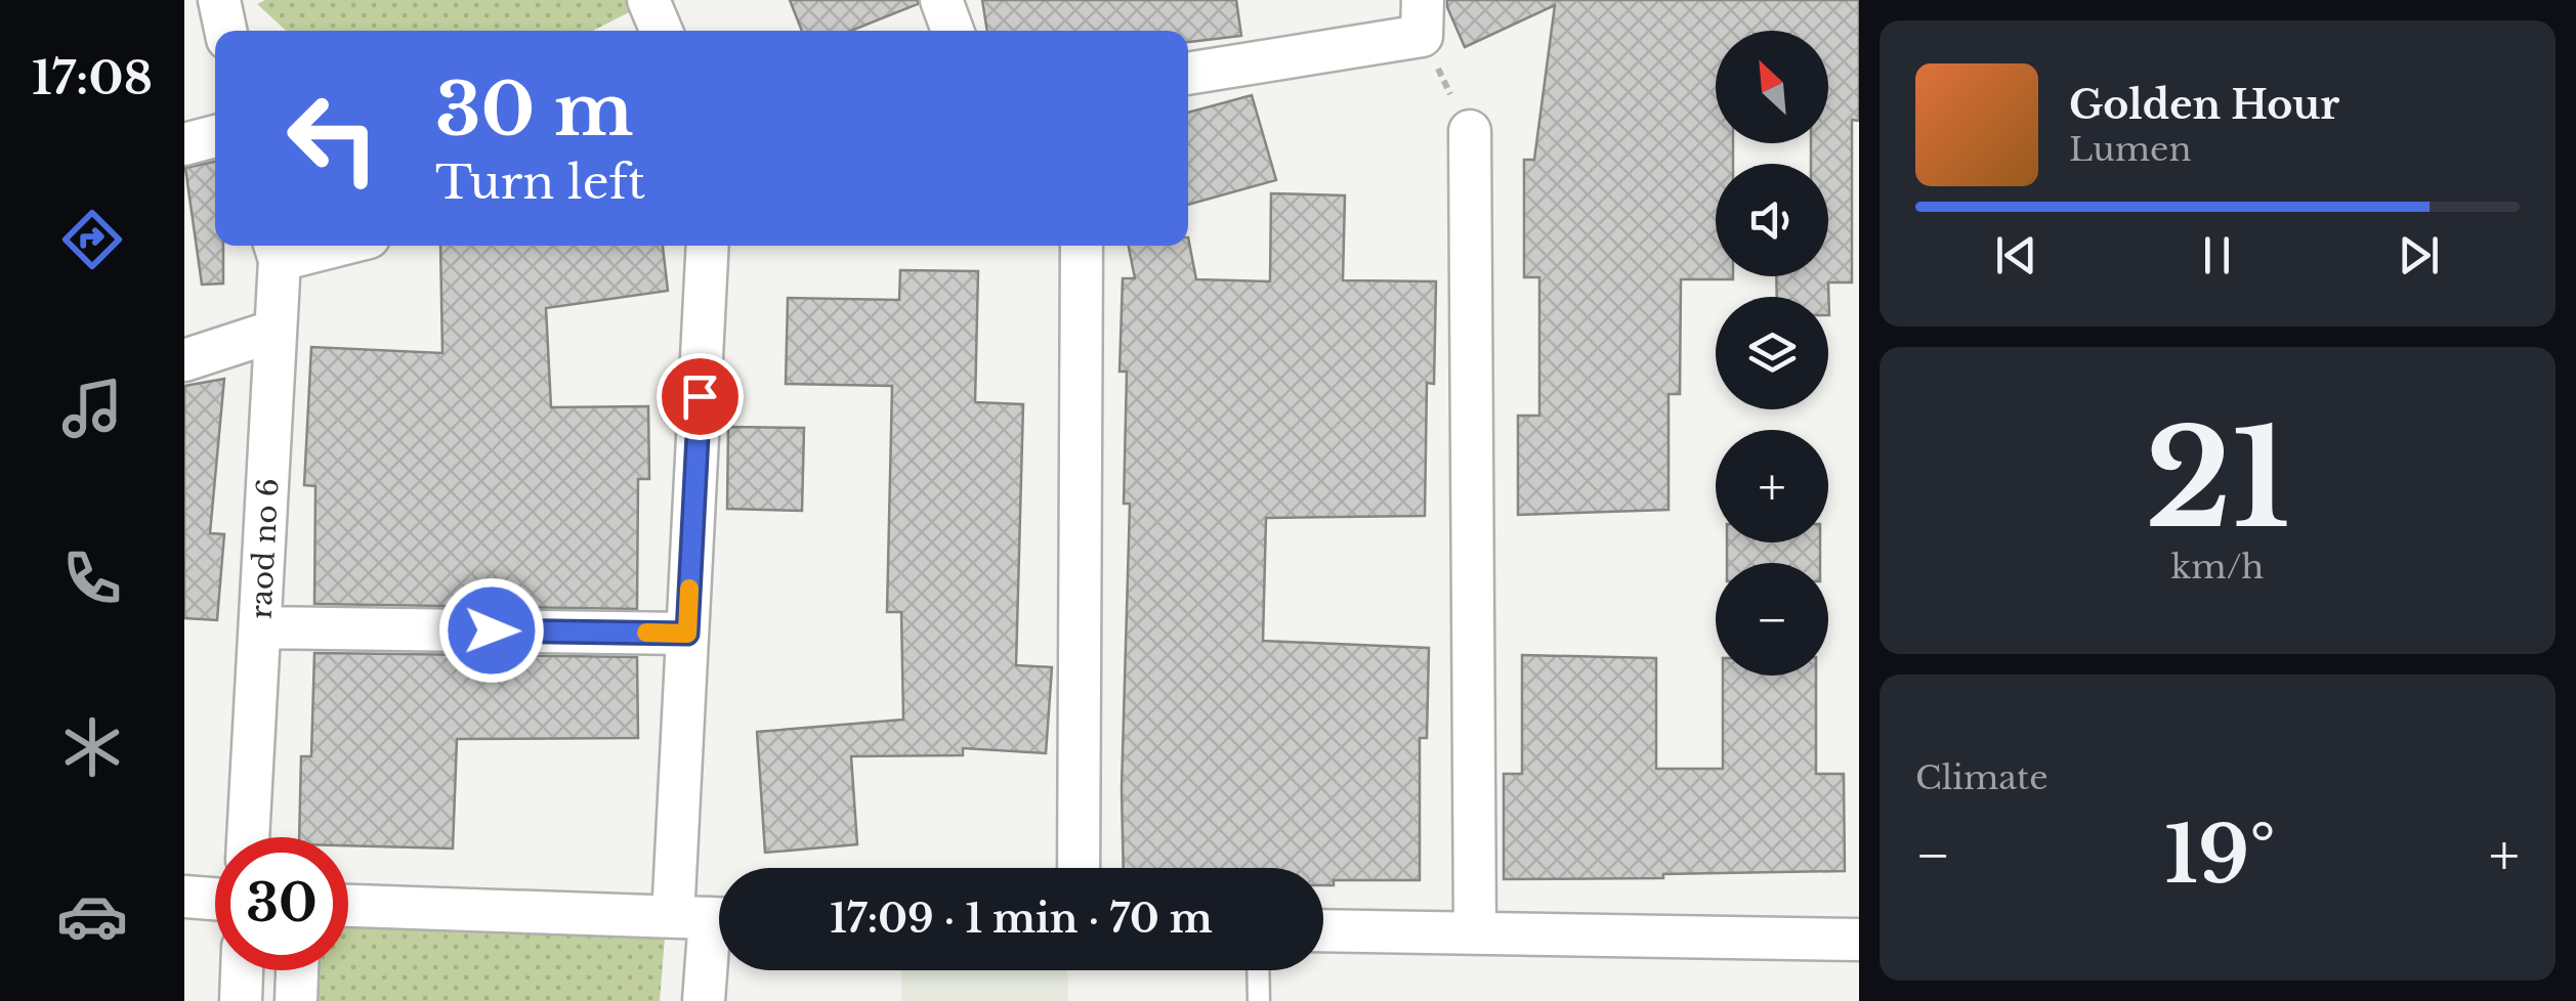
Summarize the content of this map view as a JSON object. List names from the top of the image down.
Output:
{
  "streets": {
    "street": ["raod no 6"]
  },
  "north": "top left",
  "page": {
    "tabs": "17:08",
    "map_buttons": ["+", "−"],
    "turn": ["30 m", "Turn left"],
    "song": ["Golden Hour", "Lumen"],
    "tile": [
      ["21", "km/h"],
      "Climate"
    ],
    "heat": ["−", "19°", "+"],
    "limit": "30",
    "trip": "17:09 · 1 min · 70 m"
  }
}
